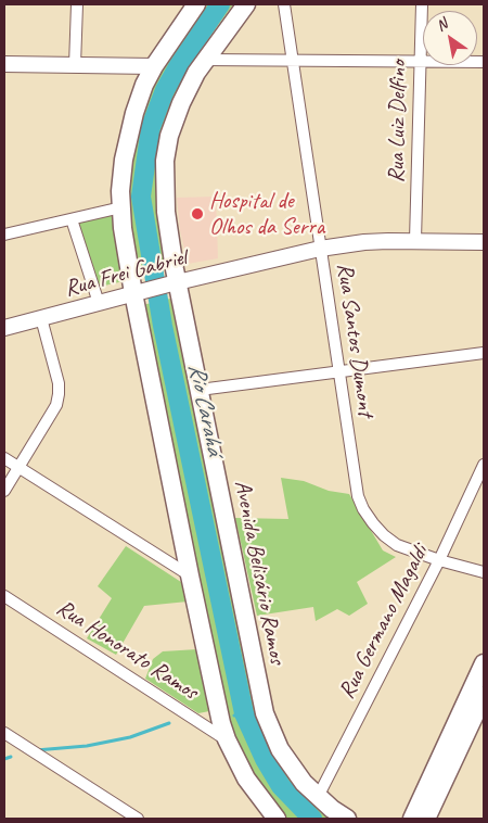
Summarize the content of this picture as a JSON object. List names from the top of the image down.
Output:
{
  "streets": {
    "main road": ["Rua Frei Gabriel", "Avenida Belisário Ramos"],
    "street": [
      "Rua Luiz Delfino",
      "Rua Santos Dumont",
      "Rua Germano Magaldi",
      "Rua Honorato Ramos"
    ]
  },
  "crossings": [
    ["Rua Luiz Delfino", "Rua Frei Gabriel"],
    ["Rua Frei Gabriel", "Rua Santos Dumont"],
    ["Rua Frei Gabriel", "Avenida Belisário Ramos"],
    ["Rua Santos Dumont", "Rua Germano Magaldi"],
    ["Avenida Belisário Ramos", "Rua Germano Magaldi"]
  ],
  "water": ["Rio Carahá"],
  "places": ["Hospital de Olhos da Serra"],
  "north": "top left"
}
